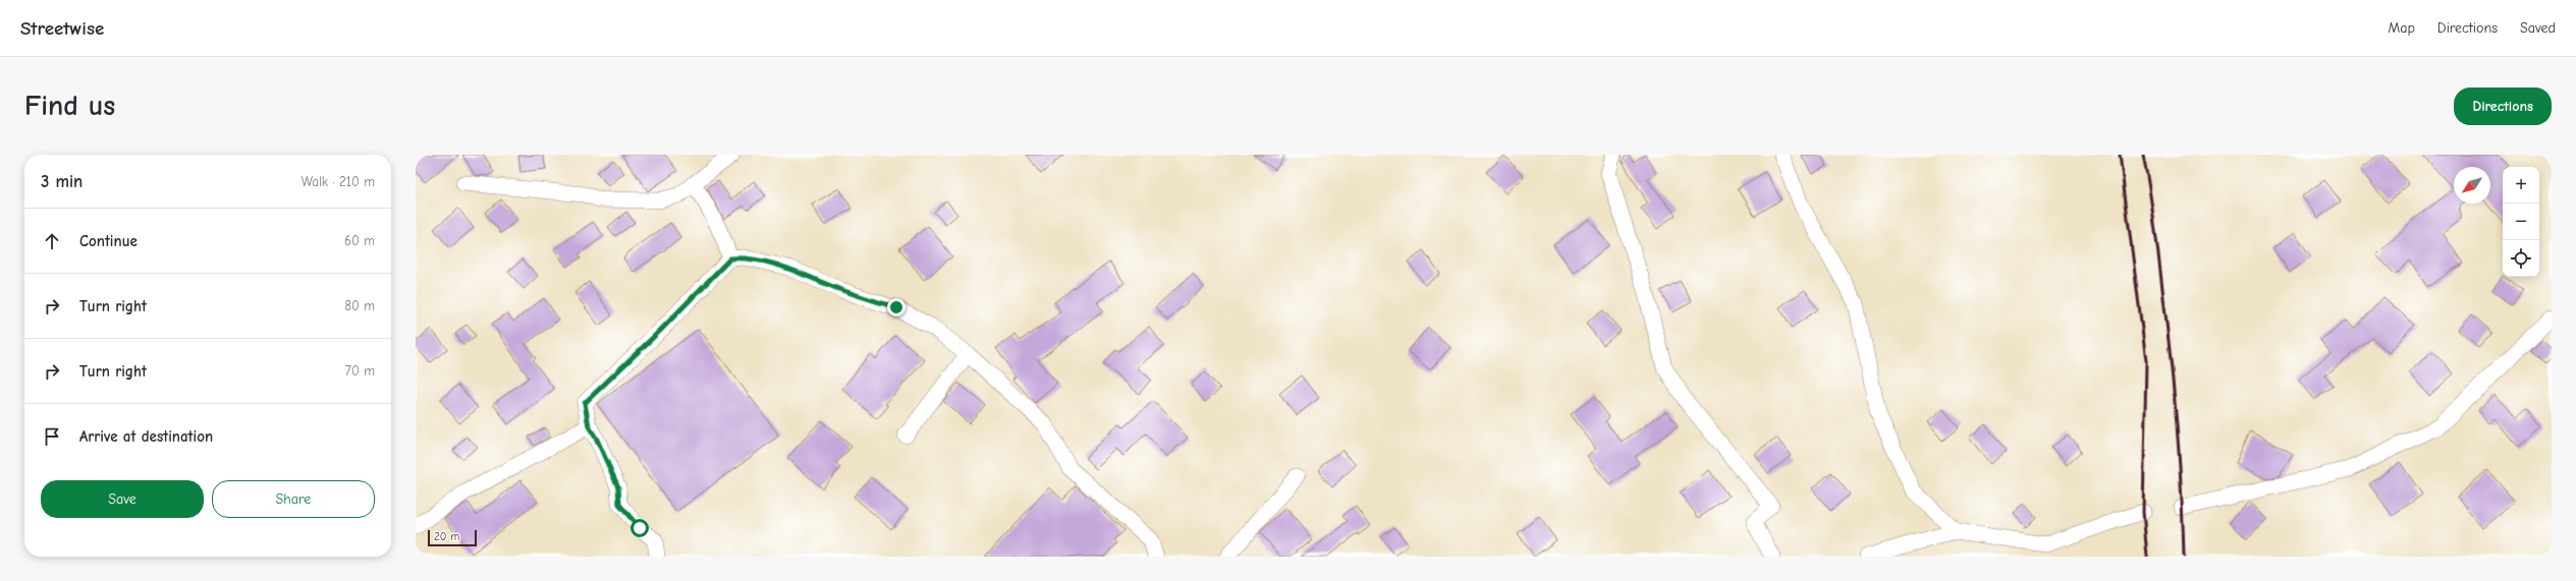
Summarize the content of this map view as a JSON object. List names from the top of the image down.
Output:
{
  "scale_bar": "20 m",
  "north": "bottom left",
  "page": {
    "header": "Streetwise",
    "nav": ["Map", "Directions", "Saved"],
    "buttons": [
      "Directions",
      ["Save", "Share"]
    ],
    "title": "Find us",
    "heading": ["3 min", "Walk · 210 m"],
    "map_buttons": ["+", "−"],
    "list": [
      ["Continue", "60 m"],
      ["Turn right", "80 m"],
      ["Turn right", "70 m"],
      "Arrive at destination"
    ],
    "scale": "20 m"
  }
}
